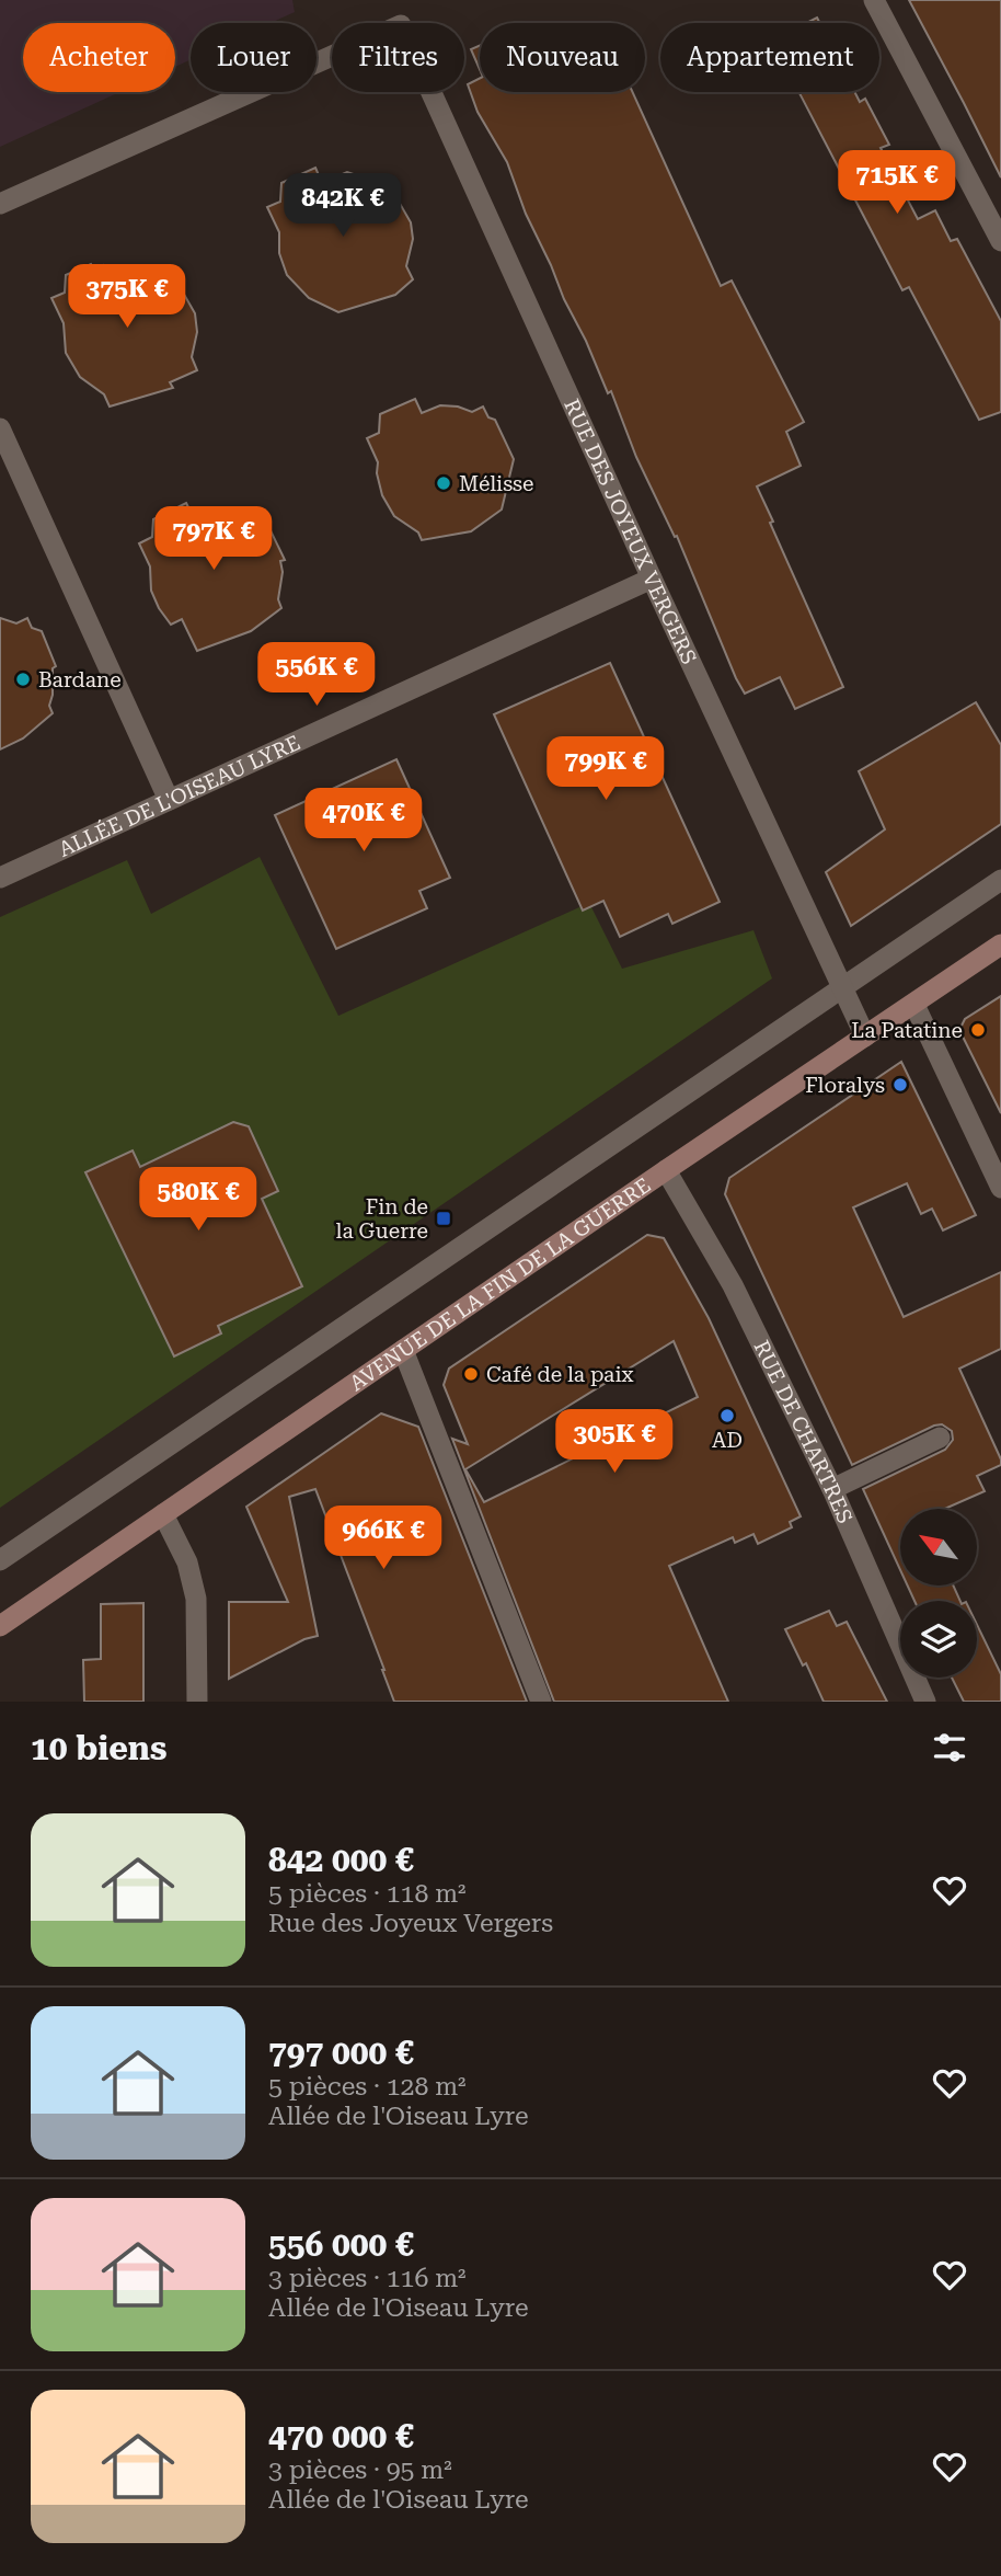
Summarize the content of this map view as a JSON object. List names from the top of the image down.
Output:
{
  "streets": {
    "main road": ["AVENUE DE LA FIN DE LA GUERRE"],
    "street": ["RUE DES JOYEUX VERGERS", "ALLÉE DE L'OISEAU LYRE", "RUE DE CHARTRES"]
  },
  "crossings": [
    ["RUE DES JOYEUX VERGERS", "ALLÉE DE L'OISEAU LYRE"],
    ["RUE DES JOYEUX VERGERS", "AVENUE DE LA FIN DE LA GUERRE"],
    ["AVENUE DE LA FIN DE LA GUERRE", "RUE DE CHARTRES"]
  ],
  "places": {
    "other": [
      "Mélisse",
      "Bardane",
      "La Patatine",
      "Floralys",
      "Café de la paix",
      "AD"
    ],
    "transit": ["Fin de la Guerre"]
  },
  "north": "top left",
  "page": {
    "chip": [
      "Acheter",
      "Louer",
      "Filtres",
      "Nouveau",
      "Appartement"
    ],
    "price": [
      "715K €",
      "842K €",
      "375K €",
      "797K €",
      "556K €",
      "799K €",
      "470K €",
      "580K €",
      "305K €",
      "966K €"
    ],
    "heading": "10 biens",
    "list": [
      {
        "name": "842 000 €",
        "note": "5 pièces · 118 m² · Rue des Joyeux Vergers"
      },
      {
        "name": "797 000 €",
        "note": "5 pièces · 128 m² · Allée de l'Oiseau Lyre"
      },
      {
        "name": "556 000 €",
        "note": "3 pièces · 116 m² · Allée de l'Oiseau Lyre"
      },
      {
        "name": "470 000 €",
        "note": "3 pièces · 95 m² · Allée de l'Oiseau Lyre"
      }
    ]
  }
}
